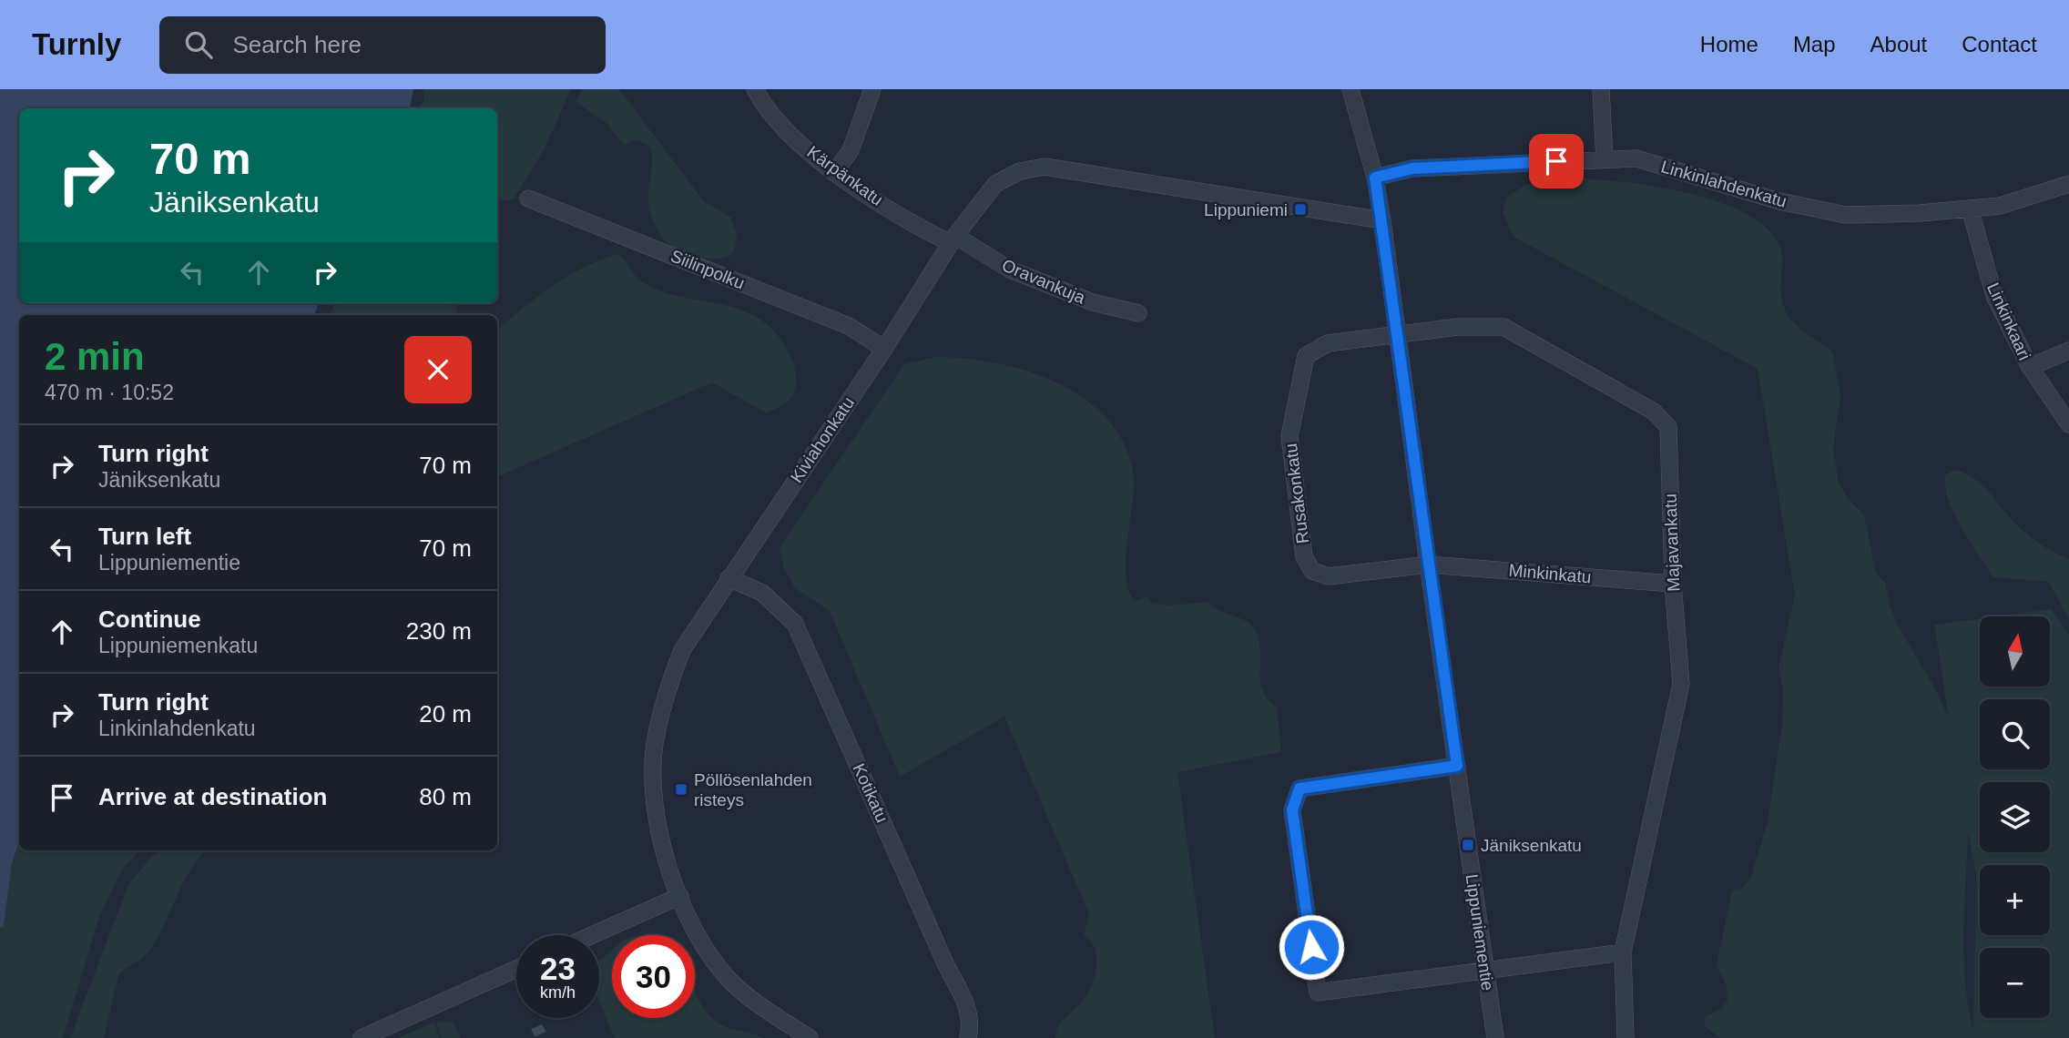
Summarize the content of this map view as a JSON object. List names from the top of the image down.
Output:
{
  "streets": {
    "street": [
      "Kärpänkatu",
      "Linkinlahdenkatu",
      "Siilinpolku",
      "Oravankuja",
      "Linkinkaari",
      "Kiviahonkatu",
      "Rusakonkatu",
      "Majavankatu",
      "Minkinkatu",
      "Kotikatu",
      "Lippuniementie"
    ]
  },
  "crossings": [
    ["Kärpänkatu", "Oravankuja"],
    ["Kärpänkatu", "Kiviahonkatu"],
    ["Linkinlahdenkatu", "Linkinkaari"],
    ["Linkinlahdenkatu", "Lippuniementie"],
    ["Siilinpolku", "Kiviahonkatu"],
    ["Oravankuja", "Kiviahonkatu"],
    ["Kiviahonkatu", "Kotikatu"],
    ["Kiviahonkatu", "Lippuniementie"],
    ["Rusakonkatu", "Majavankatu"],
    ["Rusakonkatu", "Minkinkatu"],
    ["Rusakonkatu", "Lippuniementie"],
    ["Majavankatu", "Minkinkatu"],
    ["Majavankatu", "Lippuniementie"],
    ["Minkinkatu", "Lippuniementie"]
  ],
  "places": {
    "transit": ["Lippuniemi", "Pöllösenlahden risteys", "Jäniksenkatu"]
  },
  "north": "top",
  "page": {
    "header": "Turnly",
    "search": "Search here",
    "nav": [
      "Home",
      "Map",
      "About",
      "Contact"
    ],
    "turn": ["70 m", "Jäniksenkatu"],
    "heading": ["2 min", "470 m · 10:52"],
    "list": [
      {
        "name": "Turn right",
        "note": "Jäniksenkatu",
        "value": "70 m"
      },
      {
        "name": "Turn left",
        "note": "Lippuniementie",
        "value": "70 m"
      },
      {
        "name": "Continue",
        "note": "Lippuniemenkatu",
        "value": "230 m"
      },
      {
        "name": "Turn right",
        "note": "Linkinlahdenkatu",
        "value": "20 m"
      },
      {
        "name": "Arrive at destination",
        "value": "80 m"
      }
    ],
    "map_buttons": ["+", "−"],
    "speed": "23 km/h",
    "limit": "30"
  }
}
